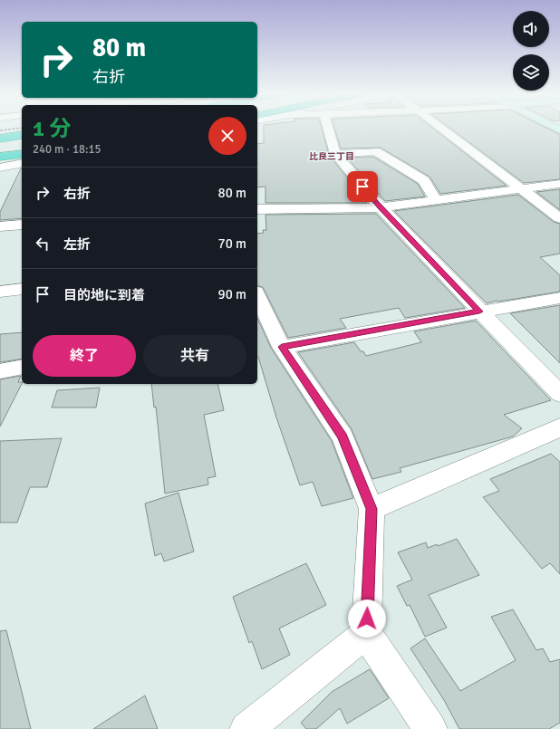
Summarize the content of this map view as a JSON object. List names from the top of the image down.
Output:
{
  "districts": ["比良三丁目"],
  "page": {
    "turn": ["80 m", "右折"],
    "heading": ["1 分", "240 m · 18:15"],
    "list": [
      {
        "name": "右折",
        "value": "80 m"
      },
      {
        "name": "左折",
        "value": "70 m"
      },
      {
        "name": "目的地に到着",
        "value": "90 m"
      }
    ],
    "buttons": ["終了", "共有"]
  }
}
